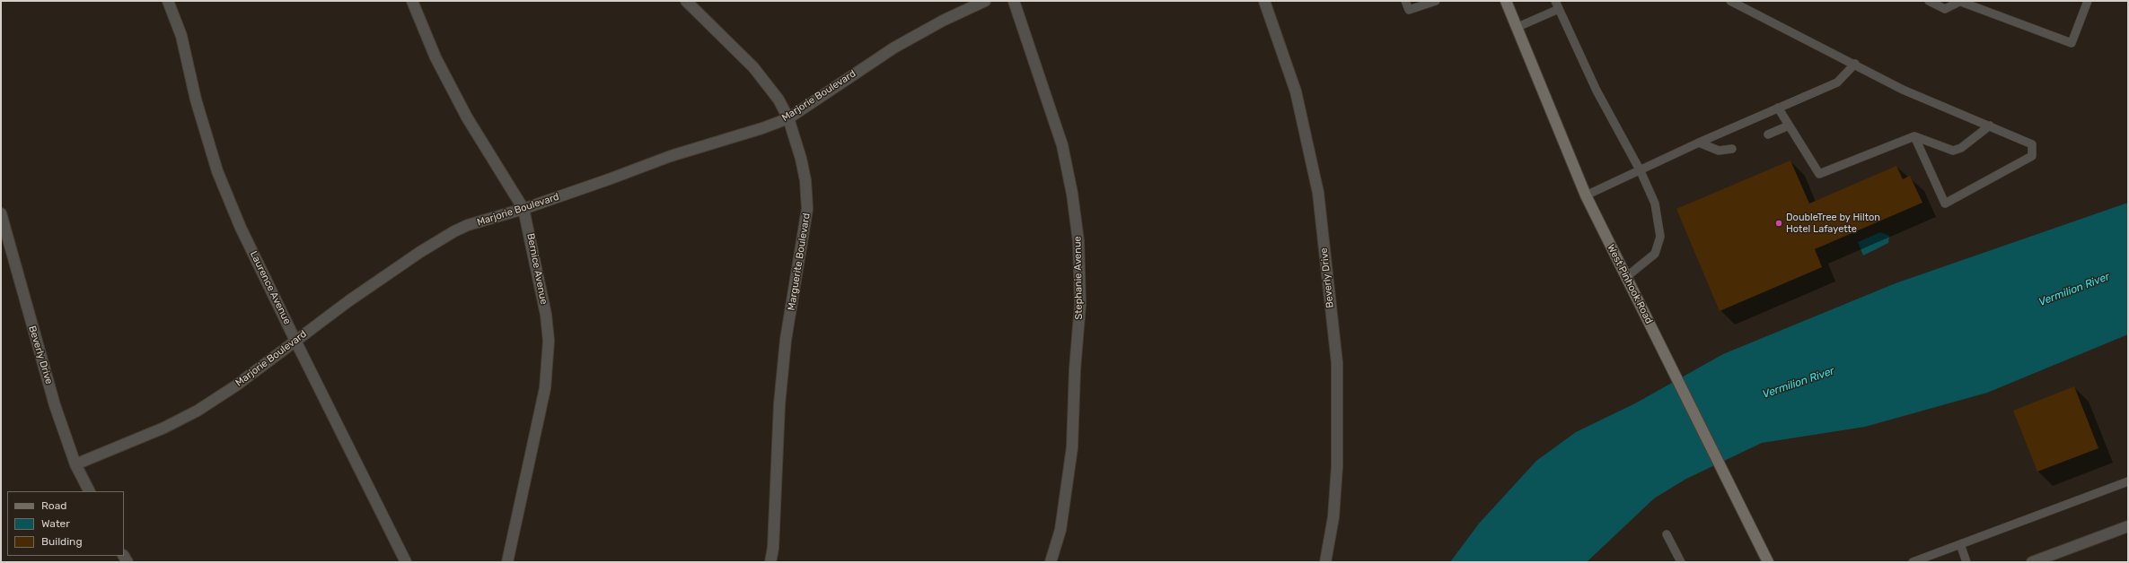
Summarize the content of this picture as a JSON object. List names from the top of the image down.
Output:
{
  "streets": {
    "main road": ["West Pinhook Road"],
    "street": [
      "Marjorie Boulevard",
      "Marguerite Boulevard",
      "Bernice Avenue",
      "Stephanie Avenue",
      "Beverly Drive",
      "Laurence Avenue"
    ]
  },
  "crossings": [
    ["Marjorie Boulevard", "Marguerite Boulevard"],
    ["Marjorie Boulevard", "Bernice Avenue"],
    ["Marjorie Boulevard", "Beverly Drive"],
    ["Marjorie Boulevard", "Laurence Avenue"]
  ],
  "water": ["Vermilion River"],
  "places": ["DoubleTree by Hilton Hotel Lafayette"],
  "legend": ["Road", "Water", "Building"]
}
